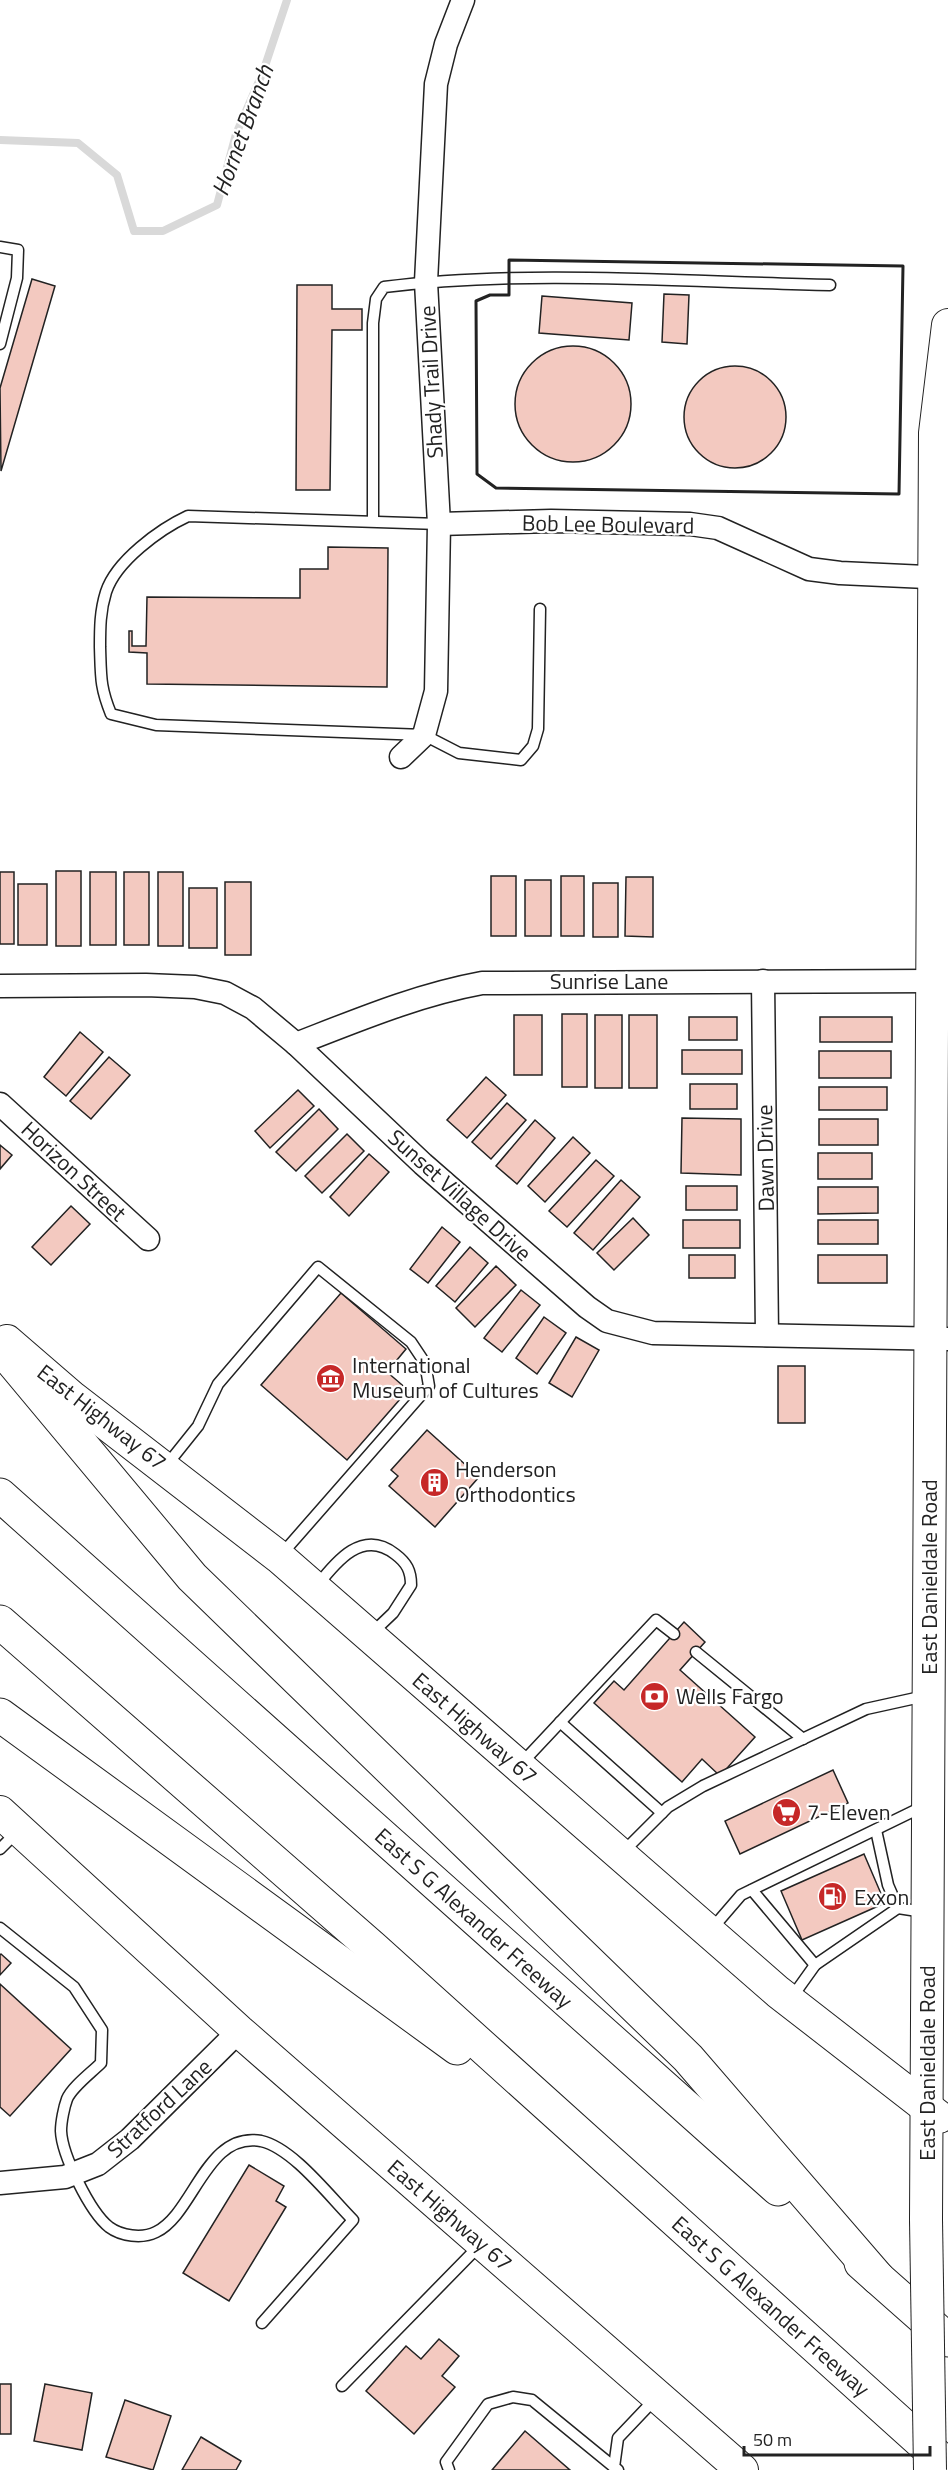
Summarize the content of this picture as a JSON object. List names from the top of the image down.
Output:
{
  "streets": {
    "highway": ["East S G Alexander Freeway"],
    "main road": ["East Highway 67", "East Danieldale Road"],
    "street": [
      "Shady Trail Drive",
      "Bob Lee Boulevard",
      "Sunrise Lane",
      "Dawn Drive",
      "Horizon Street",
      "Sunset Village Drive",
      "Stratford Lane"
    ]
  },
  "crossings": [
    ["Shady Trail Drive", "Bob Lee Boulevard"],
    ["Bob Lee Boulevard", "East Danieldale Road"],
    ["Sunrise Lane", "Dawn Drive"],
    ["Sunrise Lane", "Sunset Village Drive"],
    ["Sunrise Lane", "East Danieldale Road"],
    ["Dawn Drive", "Sunset Village Drive"],
    ["Sunset Village Drive", "East Danieldale Road"],
    ["East Highway 67", "East Danieldale Road"],
    ["East Highway 67", "Stratford Lane"]
  ],
  "water": ["Hornet Branch"],
  "places": {
    "museum": ["International Museum of Cultures"],
    "building": ["Henderson Orthodontics"],
    "bank": ["Wells Fargo"],
    "supermarket": ["7-Eleven"],
    "fuel station": ["Exxon"]
  },
  "scale_bar": "50 m"
}
